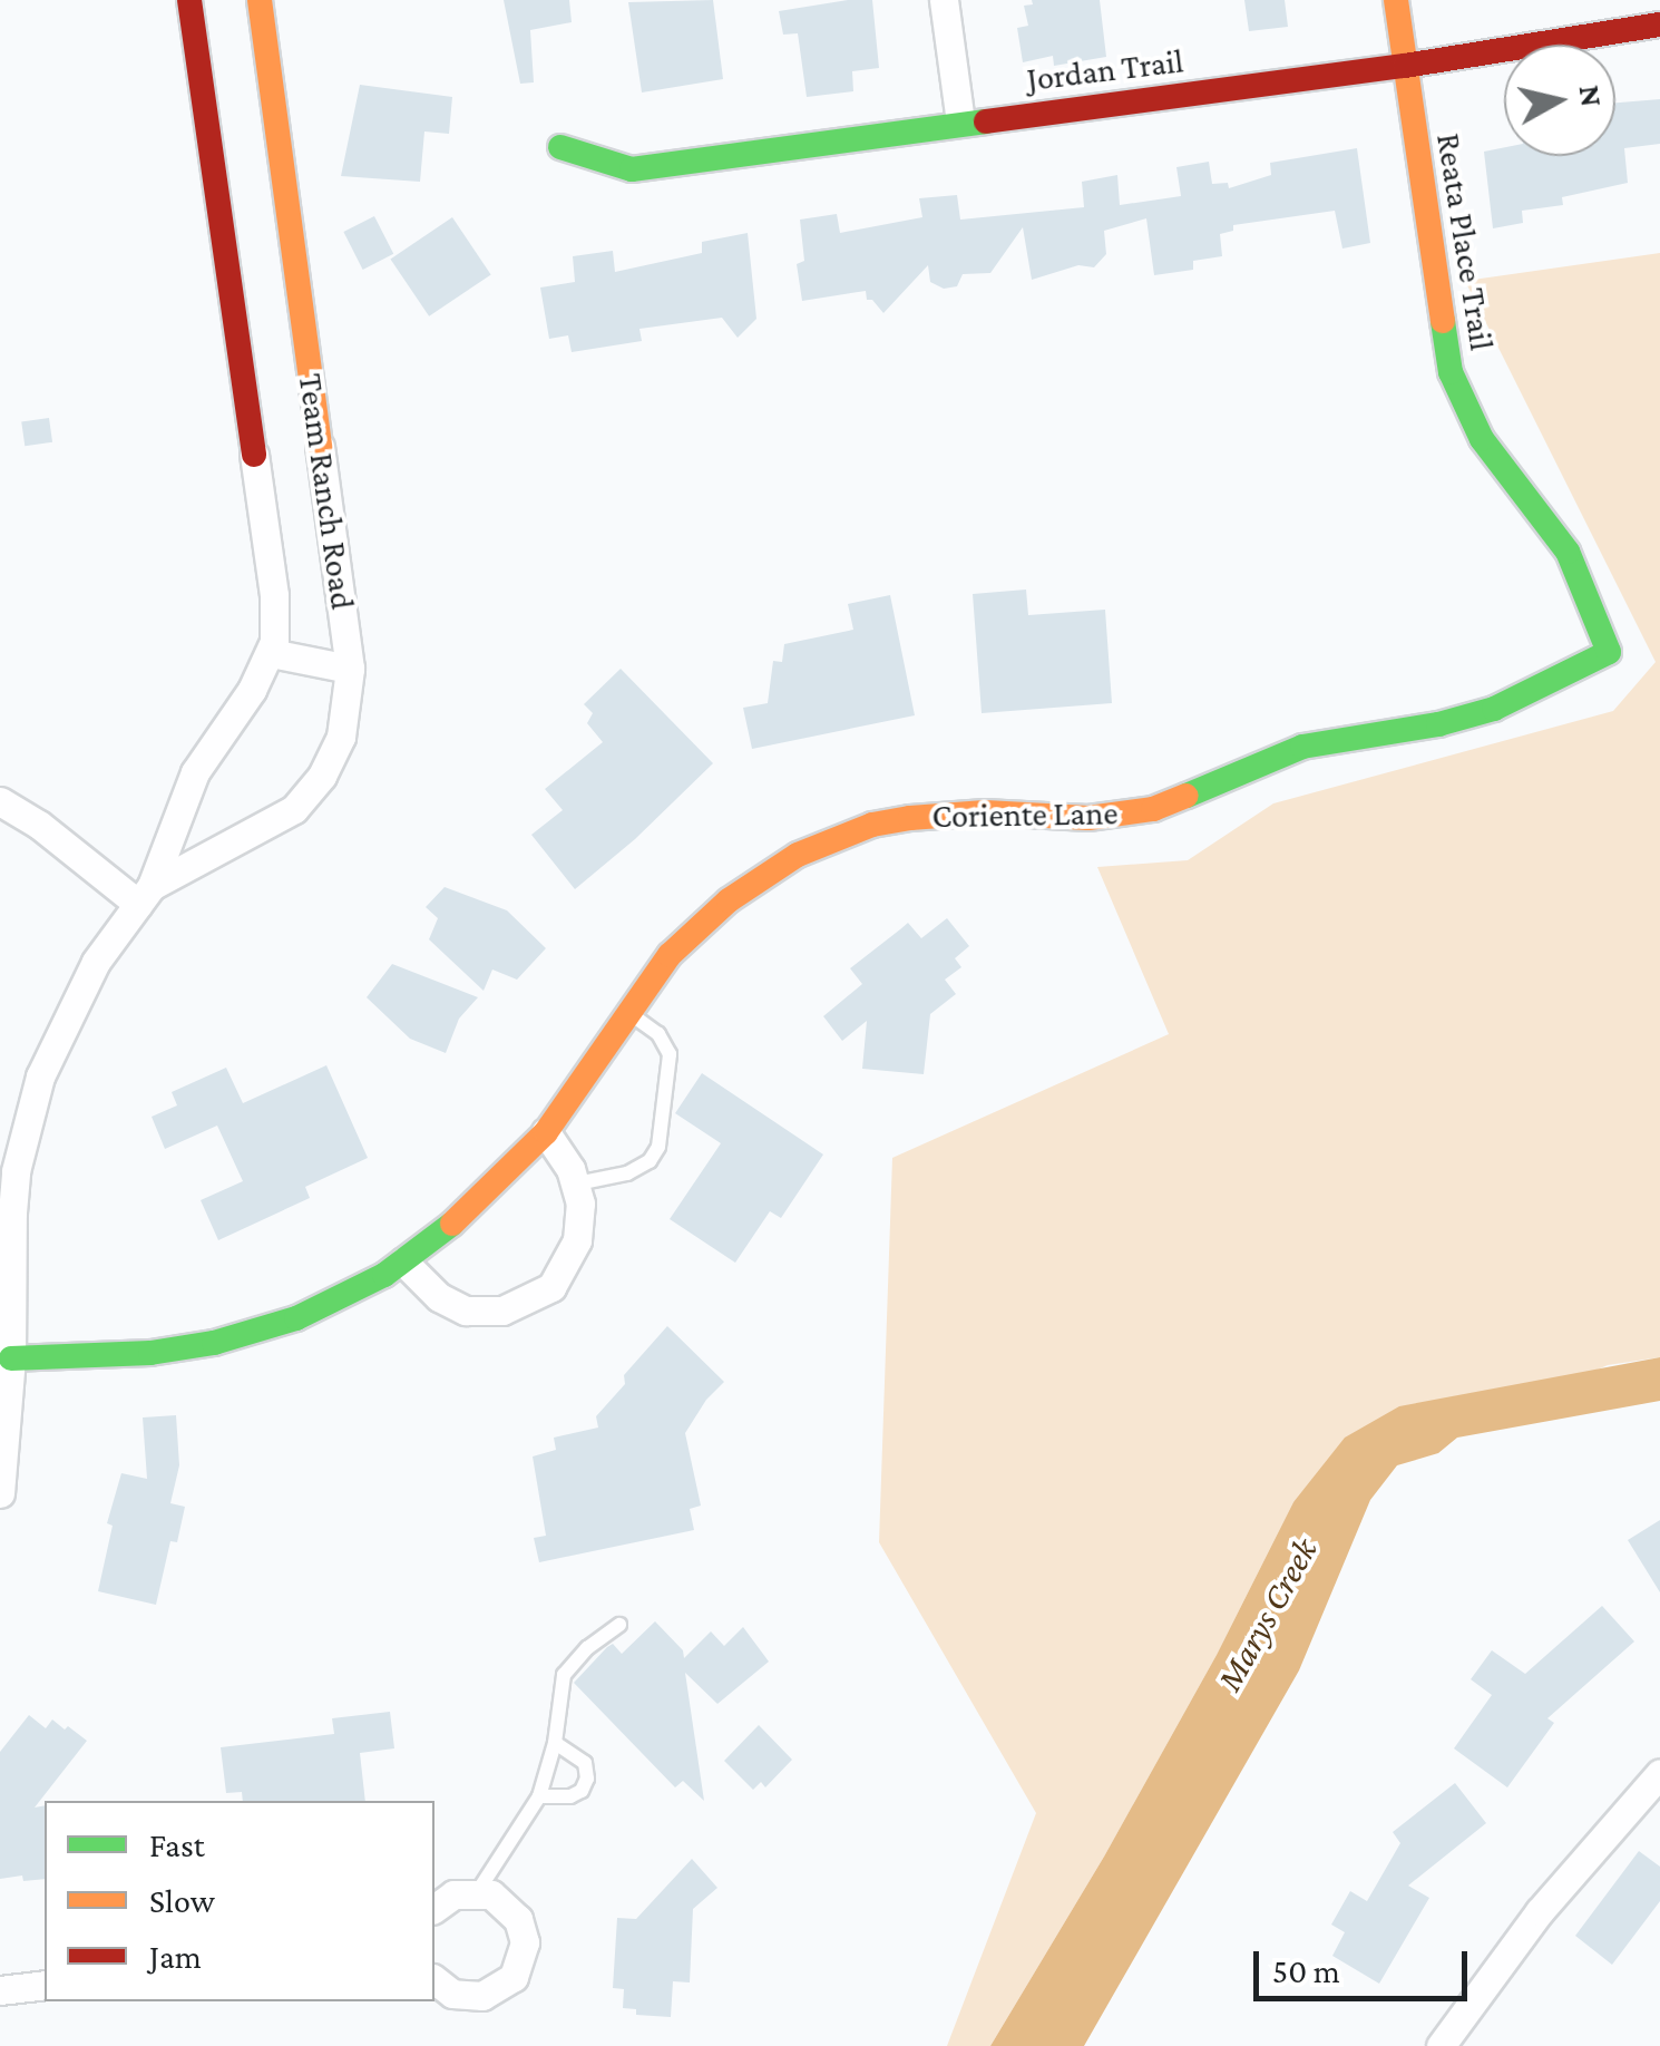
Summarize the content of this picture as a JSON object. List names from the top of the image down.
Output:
{
  "streets": {
    "street": [
      "Jordan Trail",
      "Reata Place Trail",
      "Team Ranch Road",
      "Coriente Lane"
    ]
  },
  "crossings": [
    ["Jordan Trail", "Reata Place Trail"],
    ["Reata Place Trail", "Coriente Lane"],
    ["Team Ranch Road", "Coriente Lane"]
  ],
  "water": ["Marys Creek"],
  "legend": ["Fast", "Slow", "Jam"],
  "scale_bar": "50 m",
  "north": "right"
}
